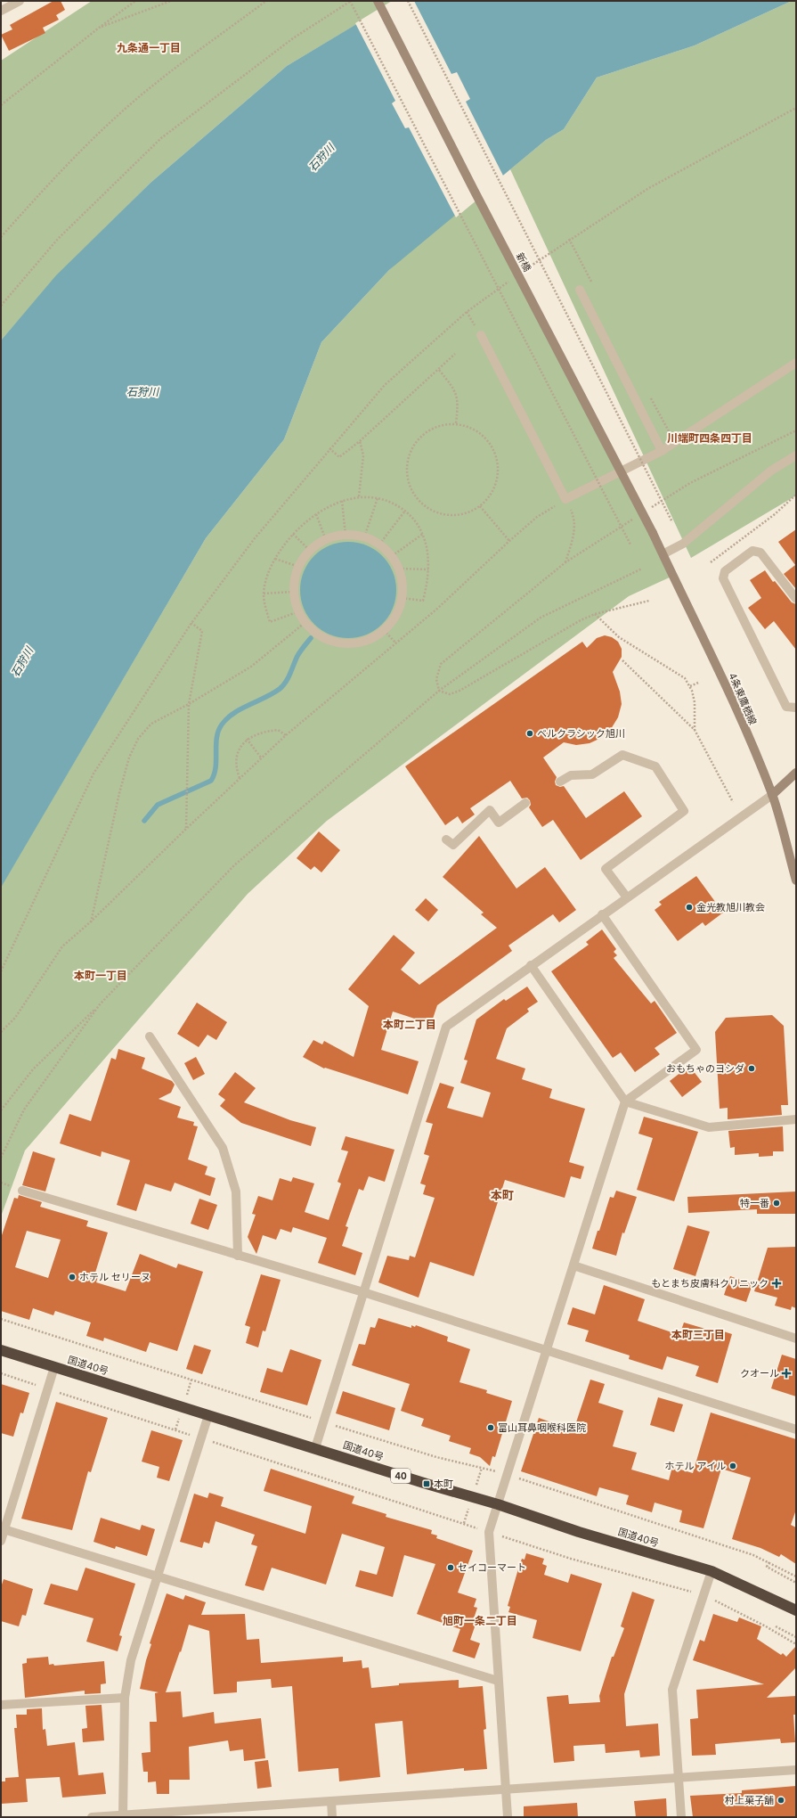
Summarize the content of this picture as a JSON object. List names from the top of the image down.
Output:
{
  "streets": {
    "highway": ["国道40号", "40"],
    "street": ["新橋", "4条東鷹栖線"]
  },
  "crossings": [
    ["新橋", "4条東鷹栖線"]
  ],
  "districts": [
    "九条通一丁目",
    "川端町四条四丁目",
    "本町一丁目",
    "本町二丁目",
    "本町",
    "本町三丁目",
    "旭町一条二丁目"
  ],
  "water": ["石狩川"],
  "places": {
    "other": [
      "ベルクラシック旭川",
      "金光教旭川教会",
      "おもちゃのヨシダ",
      "特一番",
      "ホテル セリーヌ",
      "富山耳鼻咽喉科医院",
      "ホテル アイル",
      "セイコーマート",
      "村上菓子舗"
    ],
    "health": ["もとまち皮膚科クリニック", "クオール"],
    "transit": ["本町"]
  }
}
